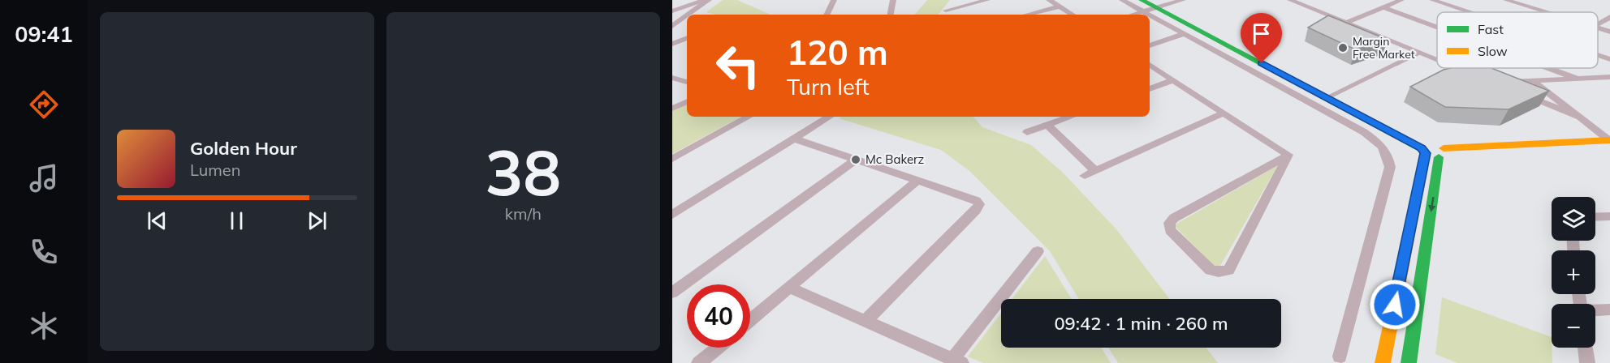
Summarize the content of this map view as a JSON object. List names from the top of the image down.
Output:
{
  "places": ["Margin Free Market", "Mc Bakerz"],
  "legend": ["Fast", "Slow"],
  "page": {
    "tabs": "09:41",
    "tile": ["38", "km/h"],
    "turn": ["120 m", "Turn left"],
    "song": ["Golden Hour", "Lumen"],
    "map_buttons": ["+", "−"],
    "limit": "40",
    "trip": "09:42 · 1 min · 260 m"
  }
}
